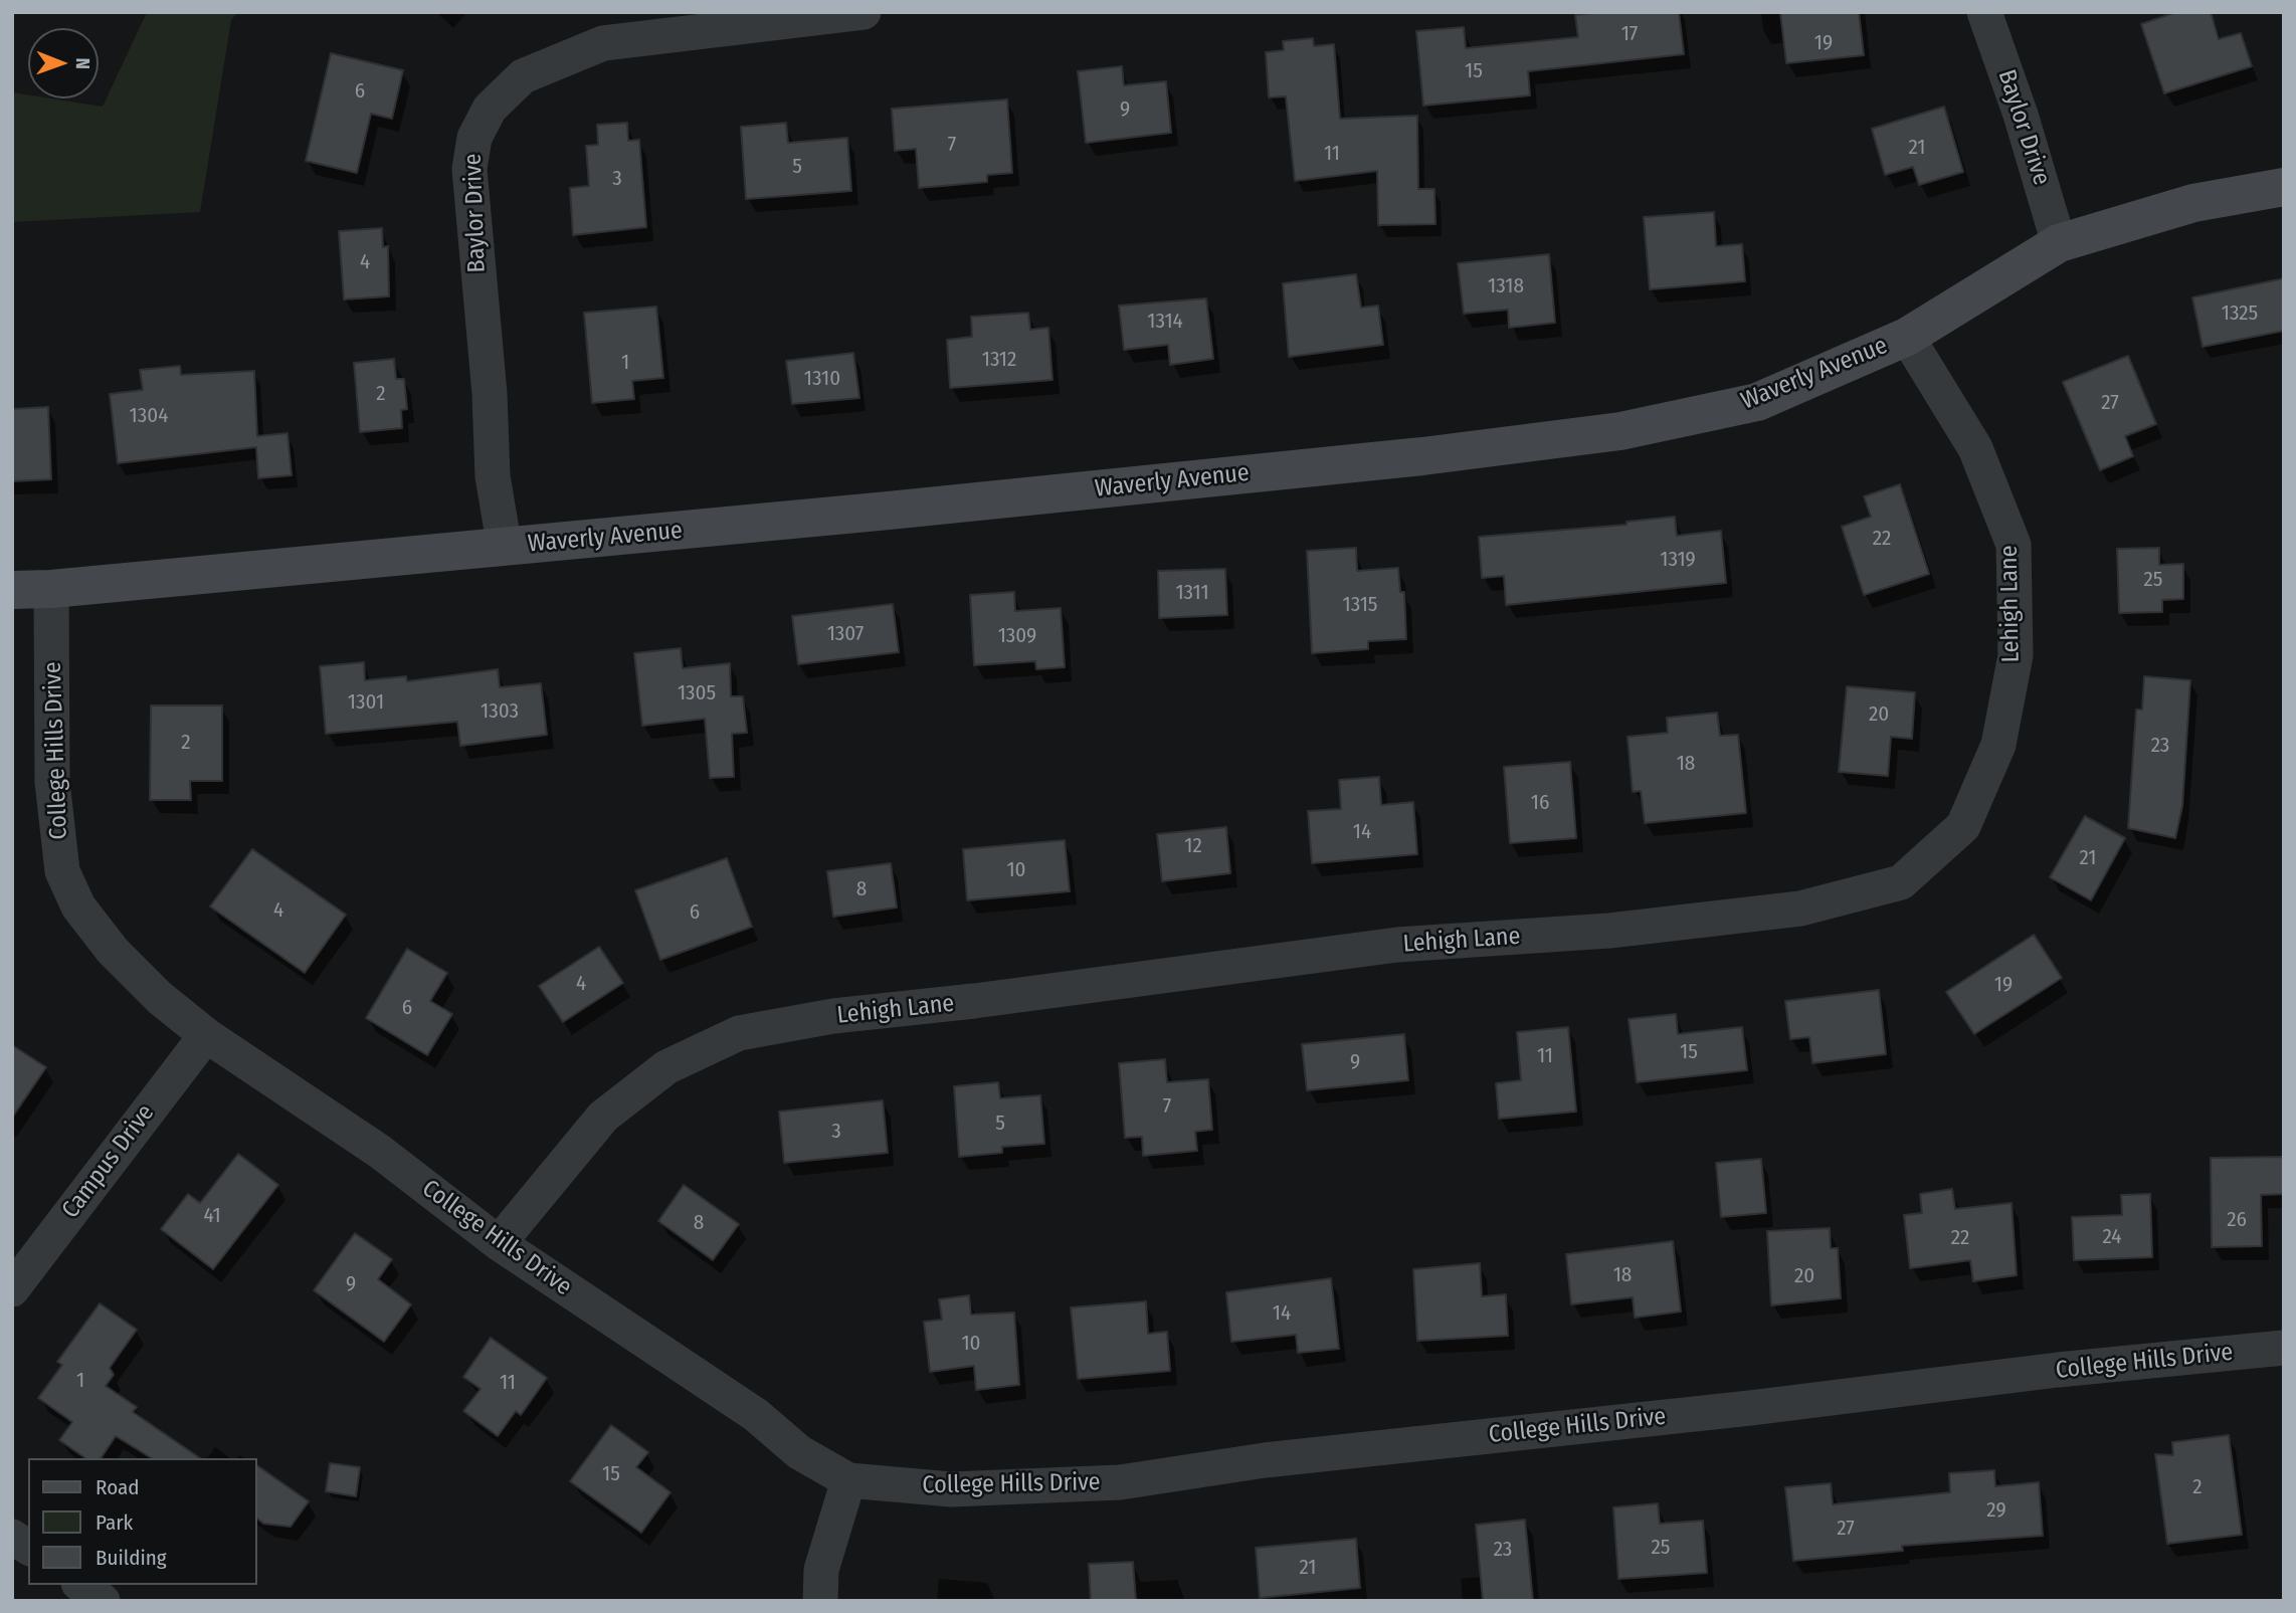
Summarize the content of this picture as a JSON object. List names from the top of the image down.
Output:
{
  "streets": {
    "street": [
      "Baylor Drive",
      "Waverly Avenue",
      "Lehigh Lane",
      "College Hills Drive",
      "Campus Drive"
    ]
  },
  "crossings": [
    ["Baylor Drive", "Waverly Avenue"],
    ["Waverly Avenue", "Lehigh Lane"],
    ["Waverly Avenue", "College Hills Drive"],
    ["Lehigh Lane", "College Hills Drive"],
    ["College Hills Drive", "Campus Drive"]
  ],
  "house_numbers": [
    "17",
    "19",
    "15",
    "6",
    "9",
    "7",
    "21",
    "11",
    "5",
    "3",
    "4",
    "1318",
    "1325",
    "1314",
    "1312",
    "1",
    "1310",
    "2",
    "27",
    "1304",
    "22",
    "1319",
    "25",
    "1311",
    "1315",
    "1307",
    "1309",
    "1305",
    "1301",
    "1303",
    "20",
    "2",
    "23",
    "18",
    "16",
    "14",
    "12",
    "21",
    "10",
    "8",
    "4",
    "6",
    "4",
    "19",
    "6",
    "15",
    "11",
    "9",
    "7",
    "5",
    "3",
    "41",
    "26",
    "8",
    "24",
    "22",
    "18",
    "20",
    "9",
    "14",
    "10",
    "1",
    "11",
    "15",
    "2",
    "29",
    "27",
    "25",
    "23",
    "21"
  ],
  "legend": ["Road", "Park", "Building"],
  "north": "right"
}
